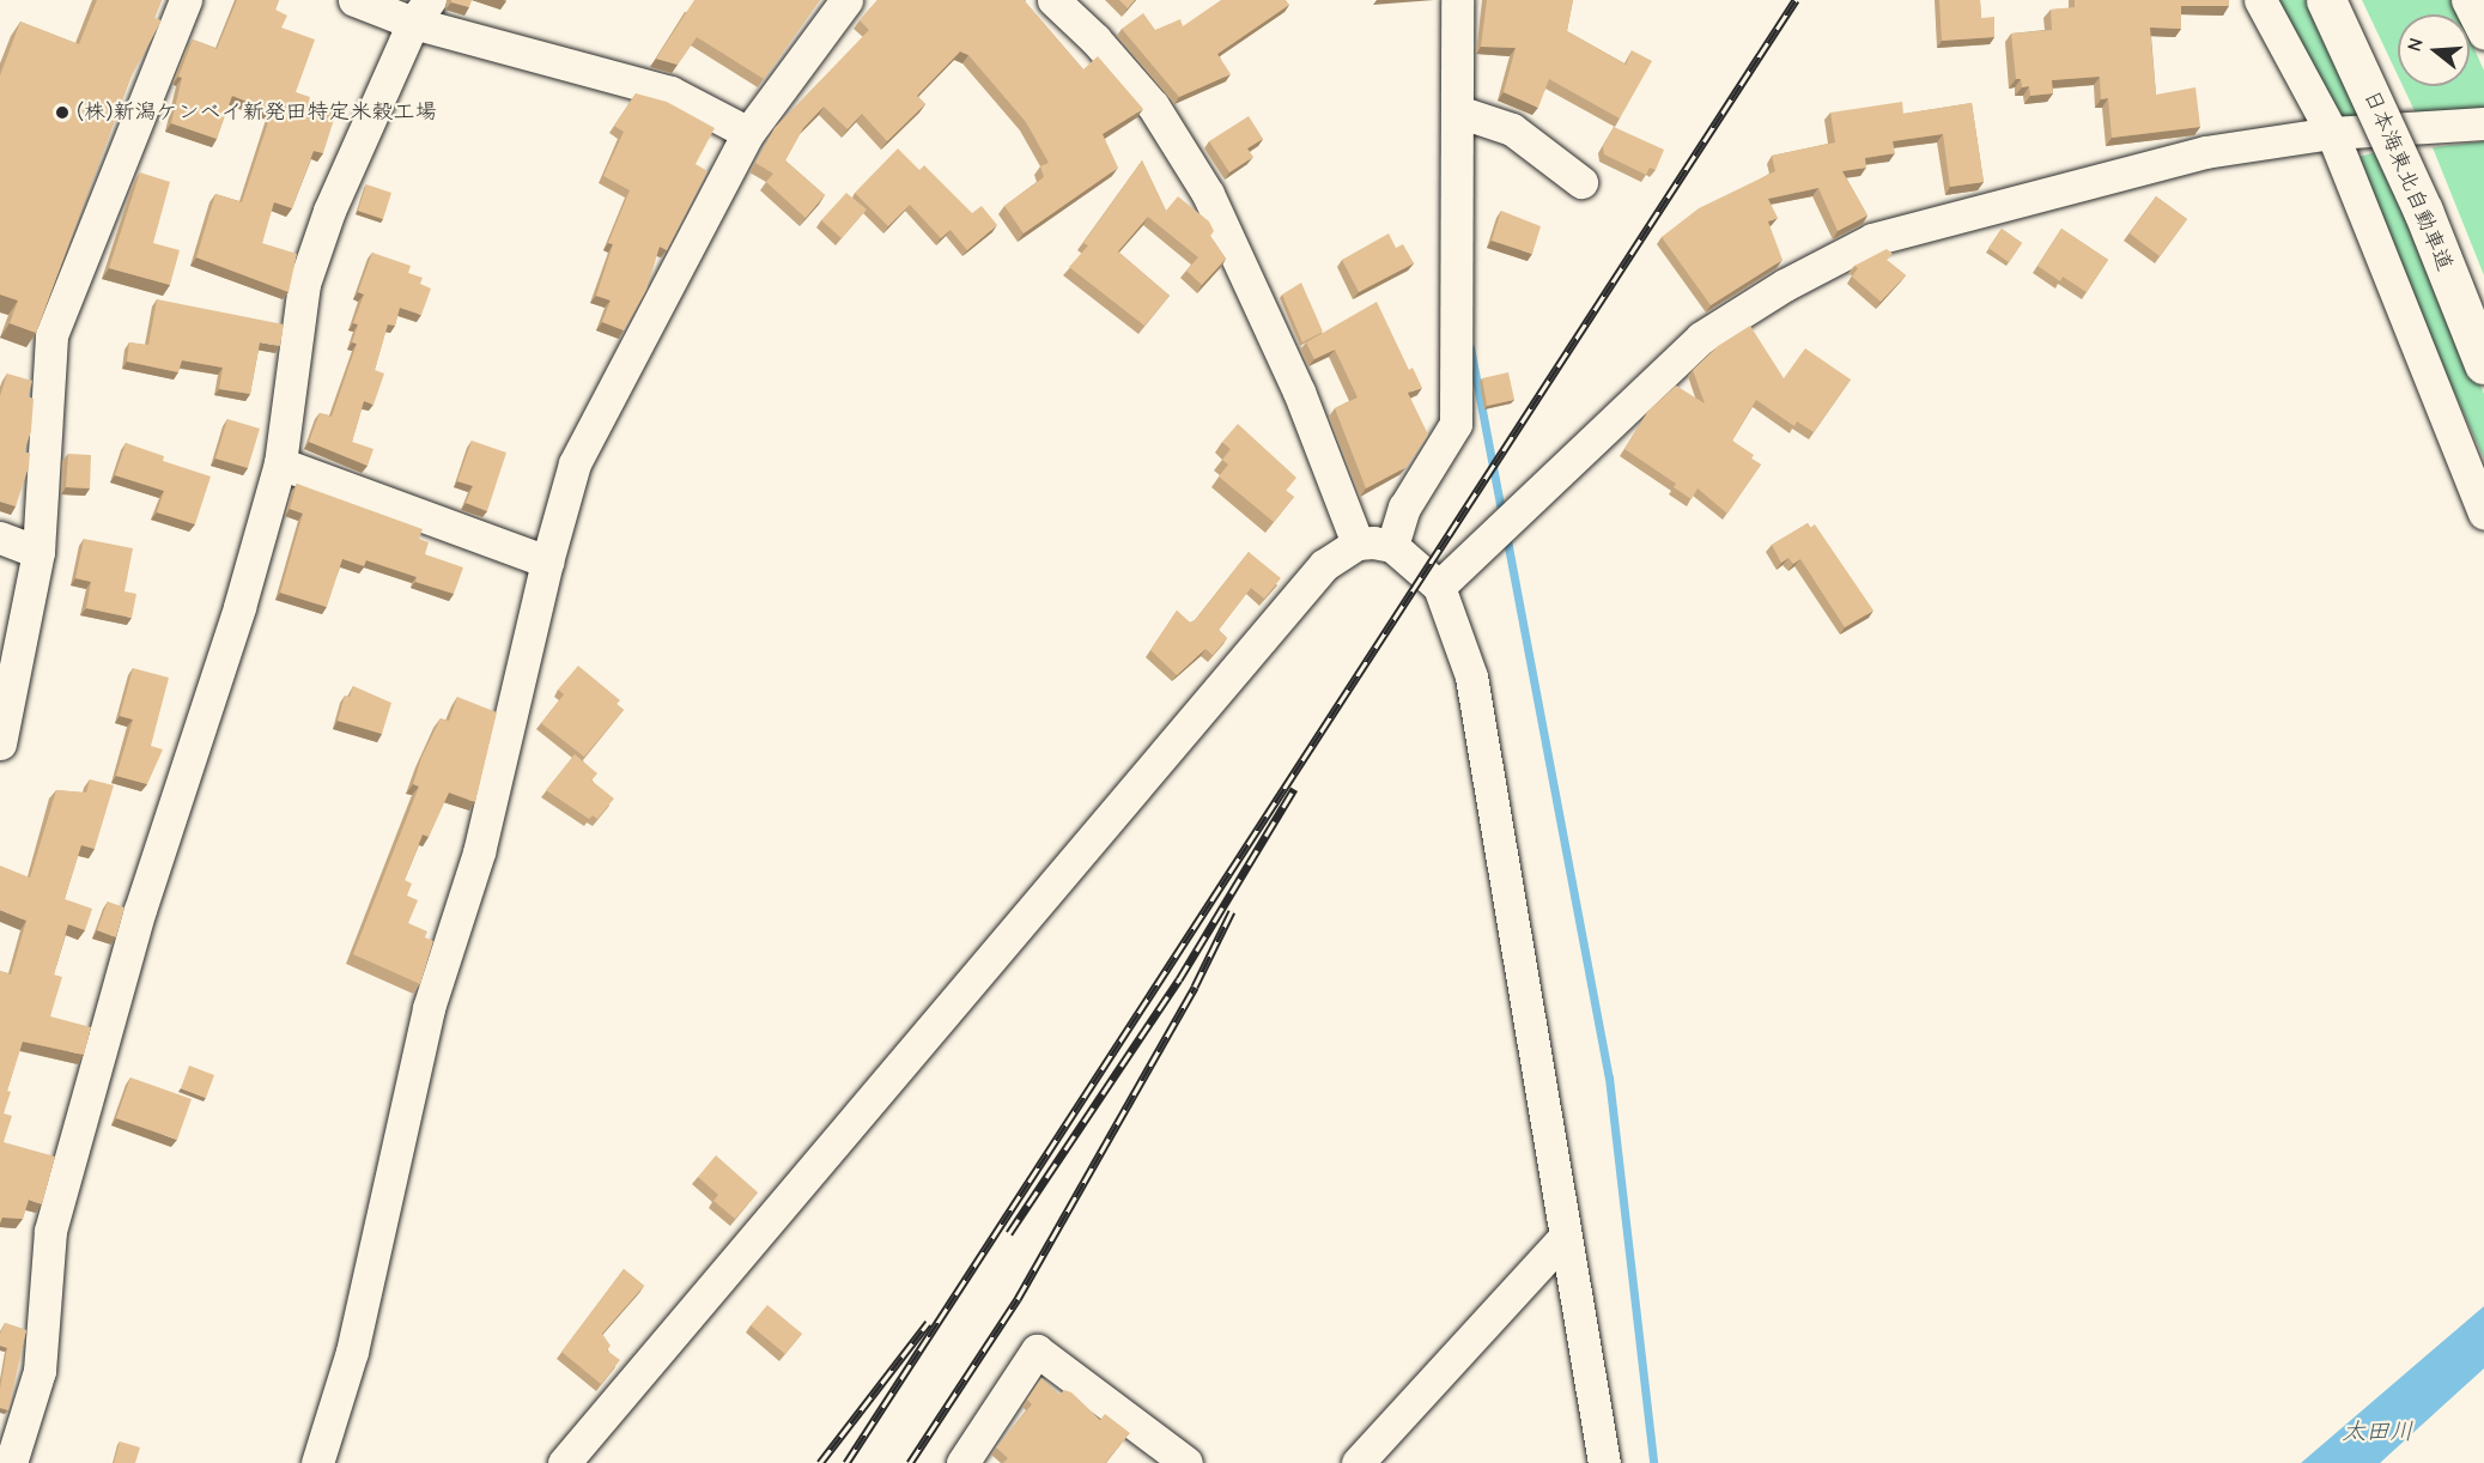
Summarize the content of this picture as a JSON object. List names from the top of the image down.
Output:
{
  "streets": {
    "highway": ["日本海東北自動車道"]
  },
  "water": ["太田川"],
  "places": ["(株)新潟ケンベイ新発田特定米穀工場"],
  "north": "left"
}
